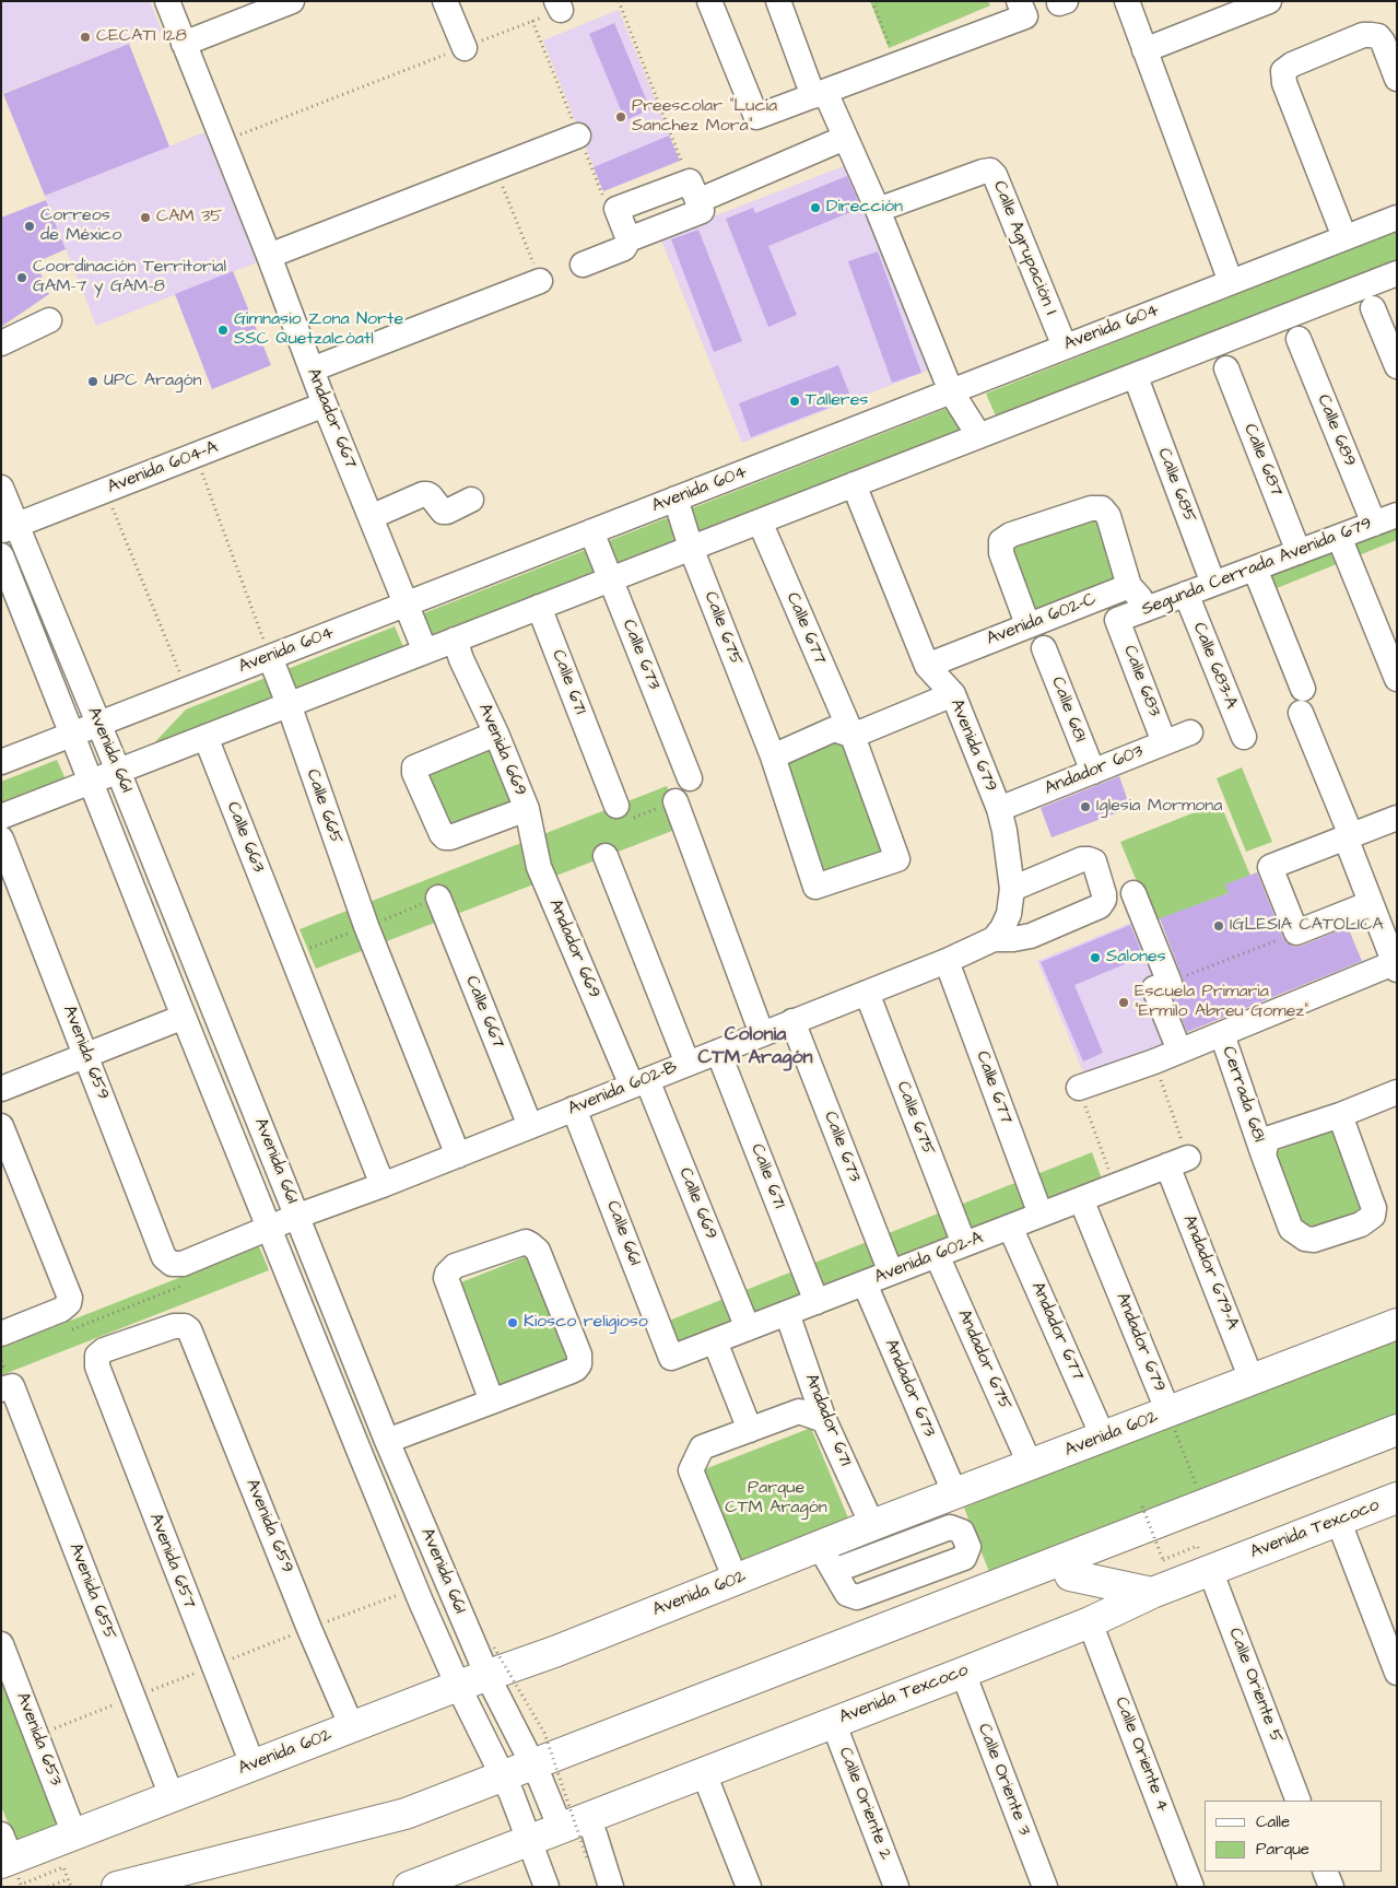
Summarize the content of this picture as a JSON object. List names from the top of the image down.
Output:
{
  "streets": {
    "main road": ["Avenida 602", "Avenida Texcoco"],
    "street": [
      "Calle Agrupación I",
      "Avenida 604",
      "Andador 667",
      "Calle 689",
      "Calle 687",
      "Avenida 604-A",
      "Calle 685",
      "Segunda Cerrada Avenida 679",
      "Avenida 602-C",
      "Calle 675",
      "Calle 677",
      "Calle 673",
      "Calle 683-A",
      "Calle 683",
      "Calle 671",
      "Calle 681",
      "Avenida 679",
      "Avenida 661",
      "Avenida 669",
      "Andador 603",
      "Calle 665",
      "Calle 663",
      "Andador 669",
      "Calle 667",
      "Avenida 659",
      "Avenida 602-B",
      "Cerrada 681",
      "Calle 669",
      "Calle 661",
      "Avenida 602-A",
      "Andador 679-A",
      "Andador 677",
      "Andador 679",
      "Andador 675",
      "Andador 673",
      "Andador 671",
      "Avenida 657",
      "Avenida 655",
      "Calle Oriente 5",
      "Avenida 653",
      "Calle Oriente 4",
      "Calle Oriente 3",
      "Calle Oriente 2"
    ]
  },
  "crossings": [
    ["Calle Agrupación I", "Avenida 604"],
    ["Avenida 604", "Andador 667"],
    ["Avenida 604", "Calle 675"],
    ["Avenida 604", "Calle 673"],
    ["Avenida 604", "Avenida 661"],
    ["Avenida 604", "Calle 665"],
    ["Andador 667", "Avenida 604-A"],
    ["Calle 689", "Segunda Cerrada Avenida 679"],
    ["Calle 687", "Segunda Cerrada Avenida 679"],
    ["Avenida 604-A", "Avenida 661"],
    ["Calle 685", "Segunda Cerrada Avenida 679"],
    ["Segunda Cerrada Avenida 679", "Calle 683-A"],
    ["Segunda Cerrada Avenida 679", "Calle 683"],
    ["Avenida 602-C", "Avenida 679"],
    ["Calle 675", "Calle 677"],
    ["Calle 675", "Avenida 602-B"],
    ["Calle 675", "Avenida 602-A"],
    ["Calle 677", "Avenida 602-B"],
    ["Calle 677", "Avenida 602-A"],
    ["Calle 673", "Avenida 602-B"],
    ["Calle 673", "Avenida 602-A"],
    ["Calle 683", "Andador 603"],
    ["Calle 671", "Avenida 602-B"],
    ["Calle 671", "Avenida 602-A"],
    ["Calle 681", "Andador 603"],
    ["Avenida 679", "Andador 603"],
    ["Avenida 679", "Avenida 602-B"],
    ["Avenida 661", "Avenida 659"],
    ["Avenida 661", "Avenida 602-B"],
    ["Avenida 661", "Avenida 602"],
    ["Avenida 661", "Avenida Texcoco"],
    ["Avenida 669", "Andador 669"],
    ["Calle 665", "Avenida 602-B"],
    ["Calle 663", "Avenida 602-B"],
    ["Andador 669", "Avenida 602-B"],
    ["Andador 669", "Calle 669"],
    ["Calle 667", "Avenida 602-B"],
    ["Avenida 659", "Avenida 602"],
    ["Avenida 659", "Avenida 657"],
    ["Avenida 602-B", "Calle 669"],
    ["Avenida 602-B", "Calle 661"],
    ["Calle 669", "Avenida 602-A"],
    ["Calle 661", "Avenida 602-A"],
    ["Avenida 602-A", "Andador 679-A"],
    ["Avenida 602-A", "Andador 677"],
    ["Avenida 602-A", "Andador 679"],
    ["Avenida 602-A", "Andador 675"],
    ["Avenida 602-A", "Andador 673"],
    ["Avenida 602-A", "Andador 671"],
    ["Andador 679-A", "Avenida 602"],
    ["Andador 677", "Avenida 602"],
    ["Andador 679", "Avenida 602"],
    ["Andador 675", "Avenida 602"],
    ["Andador 673", "Avenida 602"],
    ["Andador 671", "Avenida 602"],
    ["Avenida 602", "Avenida 657"],
    ["Avenida 602", "Avenida 655"],
    ["Avenida 602", "Avenida 653"],
    ["Avenida Texcoco", "Calle Oriente 5"],
    ["Avenida Texcoco", "Calle Oriente 4"],
    ["Avenida Texcoco", "Calle Oriente 3"],
    ["Avenida Texcoco", "Calle Oriente 2"]
  ],
  "districts": ["Colonia CTM Aragón"],
  "parks": ["Parque CTM Aragón"],
  "places": [
    "CECATI 128",
    "Preescolar \"Lucia Sanchez Mora\"",
    "Dirección",
    "CAM 35",
    "Correos de México",
    "Coordinación Territorial GAM-7 y GAM-8",
    "Gimnasio Zona Norte SSC Quetzalcóatl",
    "UPC Aragón",
    "Talleres",
    "Iglesia Mormona",
    "IGLESIA CATOLICA",
    "Salones",
    "Escuela Primaria \"Ermilo Abreu Gomez\"",
    "Kiosco religioso"
  ],
  "legend": ["Calle", "Parque"]
}
